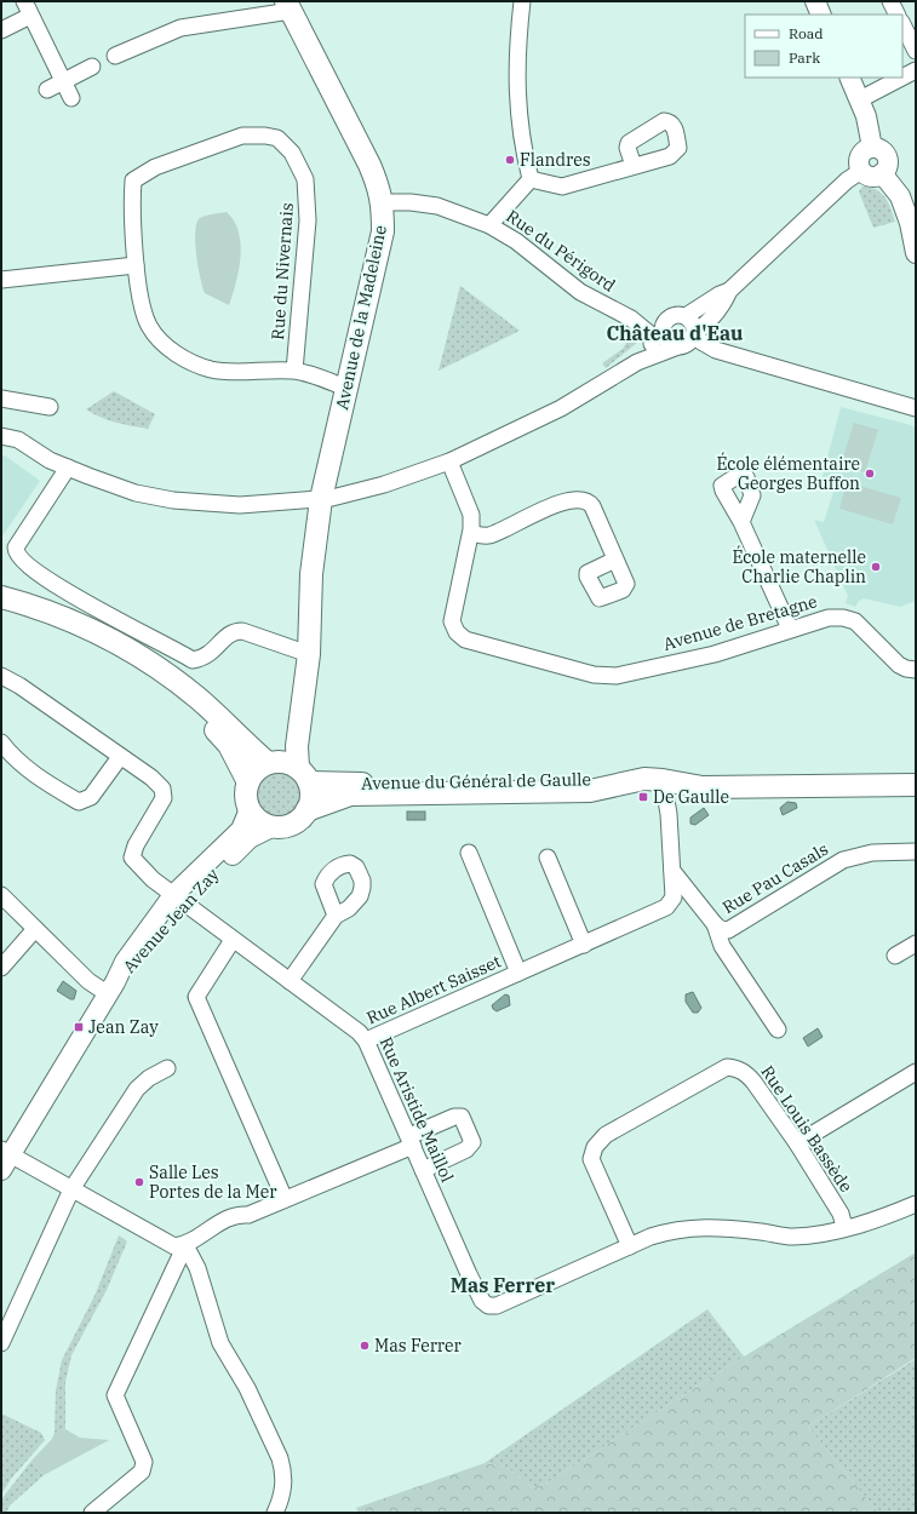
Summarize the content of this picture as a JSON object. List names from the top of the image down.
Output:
{
  "streets": {
    "main road": ["Avenue de la Madeleine", "Avenue du Général de Gaulle"],
    "street": [
      "Rue du Périgord",
      "Rue du Nivernais",
      "Avenue de Bretagne",
      "Rue Pau Casals",
      "Avenue Jean Zay",
      "Rue Albert Saisset",
      "Rue Aristide Maillol",
      "Rue Louis Bassède"
    ]
  },
  "crossings": [
    ["Rue du Périgord", "Avenue de la Madeleine"],
    ["Avenue du Général de Gaulle", "Avenue Jean Zay"],
    ["Avenue du Général de Gaulle", "Rue Albert Saisset"],
    ["Avenue Jean Zay", "Rue Aristide Maillol"],
    ["Rue Albert Saisset", "Rue Aristide Maillol"],
    ["Rue Aristide Maillol", "Rue Louis Bassède"]
  ],
  "districts": ["Château d'Eau", "Mas Ferrer"],
  "places": {
    "other": [
      "Flandres",
      "École élémentaire Georges Buffon",
      "École maternelle Charlie Chaplin",
      "Salle Les Portes de la Mer",
      "Mas Ferrer"
    ],
    "transit": ["De Gaulle", "Jean Zay"]
  },
  "legend": ["Road", "Park"]
}
